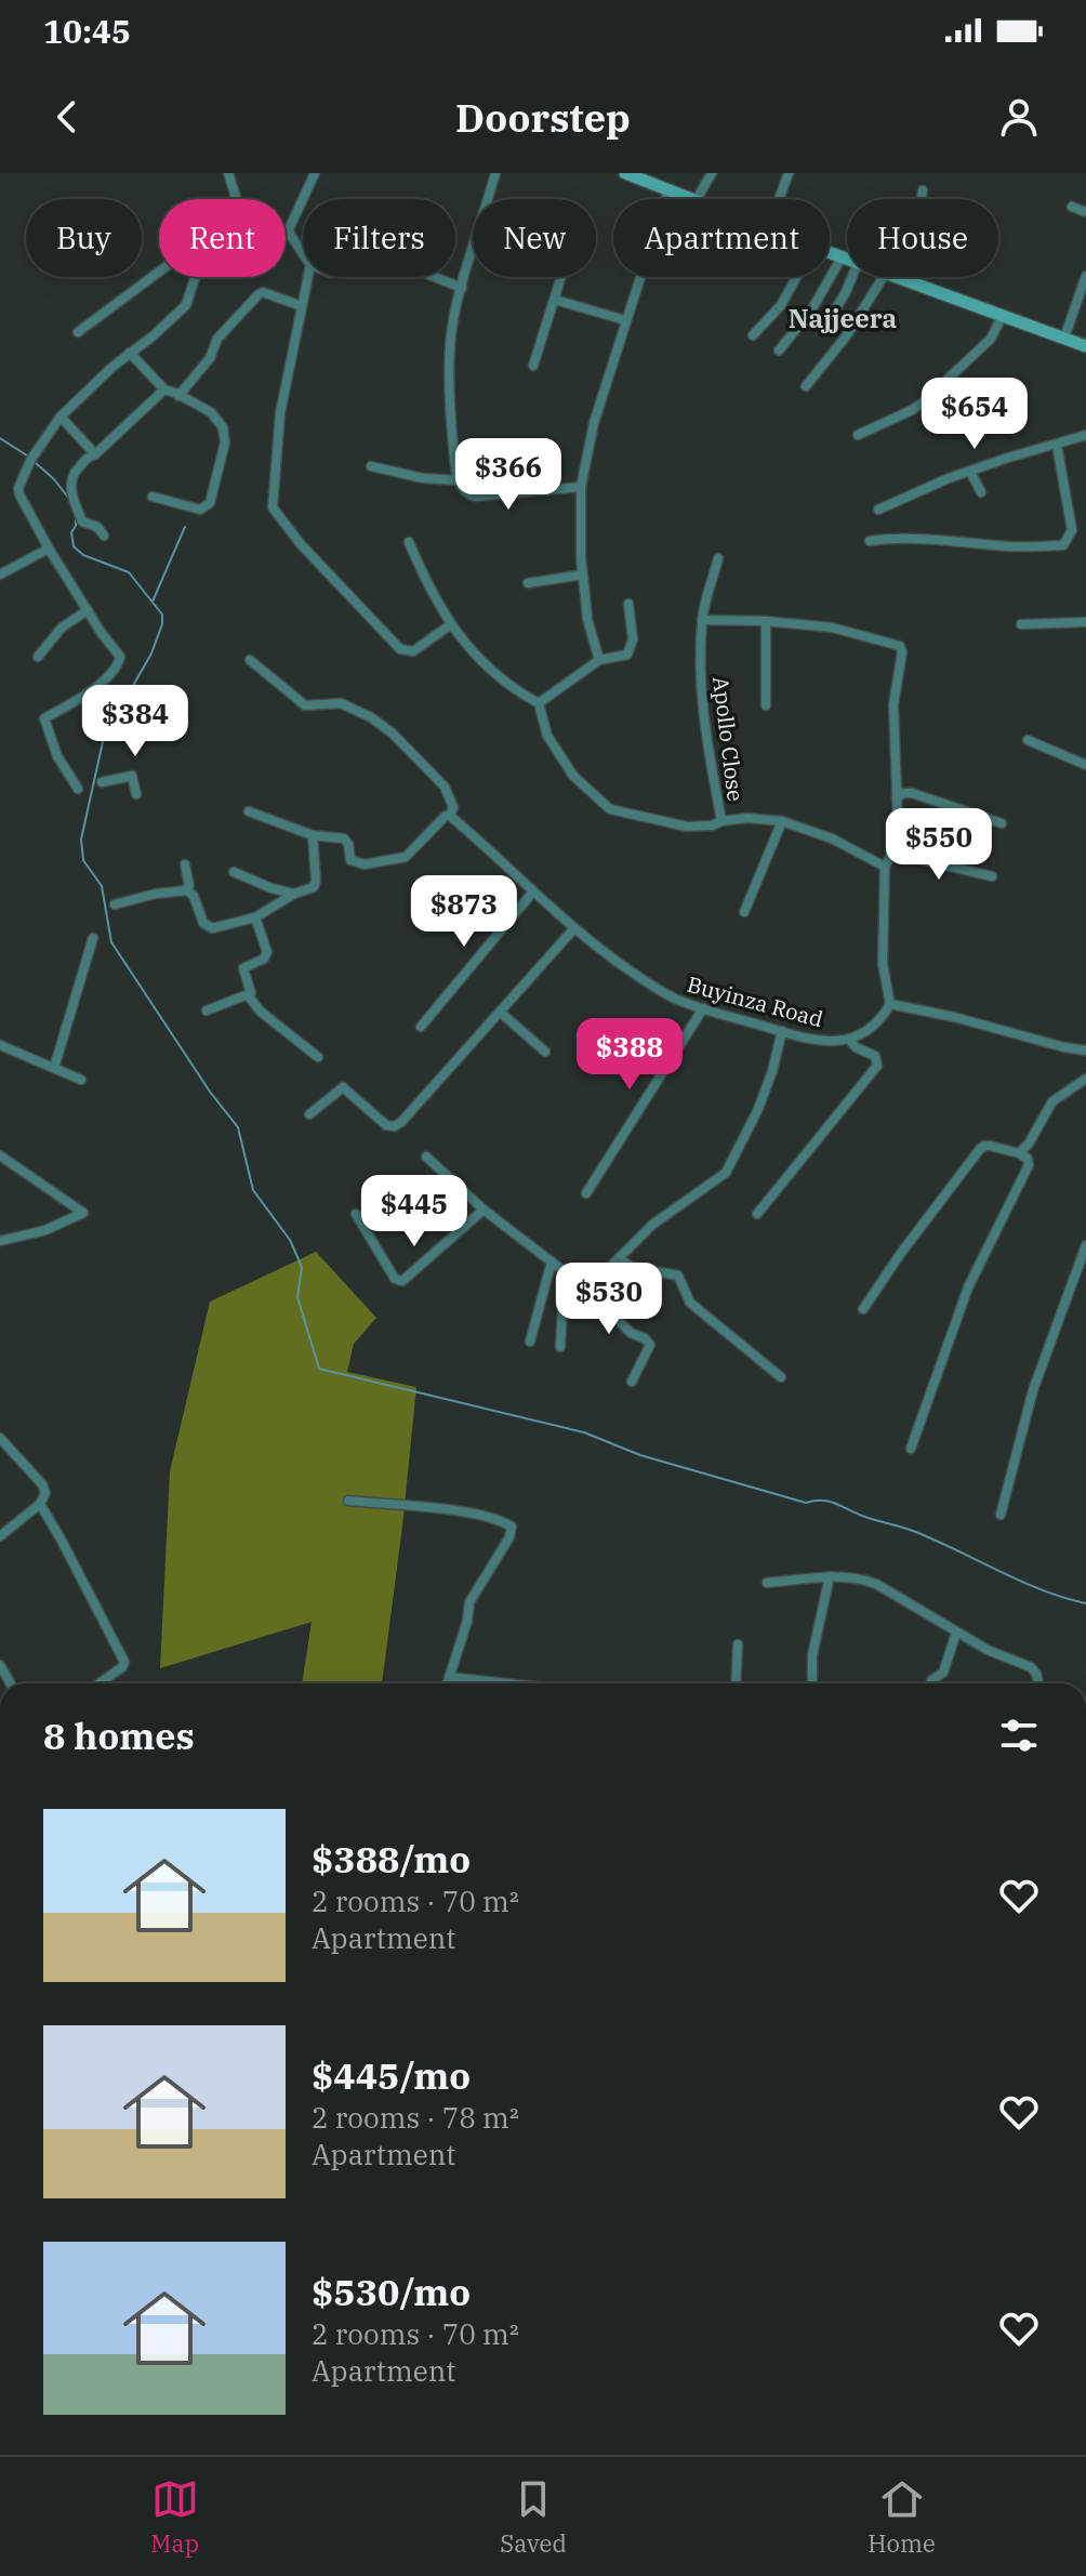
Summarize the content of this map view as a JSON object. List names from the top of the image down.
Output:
{
  "streets": {
    "street": ["Apollo Close", "Buyinza Road"]
  },
  "districts": ["Najjeera"],
  "page": {
    "status": "10:45",
    "header": "Doorstep",
    "chip": [
      "Buy",
      "Rent",
      "Filters",
      "New",
      "Apartment",
      "House"
    ],
    "price": [
      "$654",
      "$366",
      "$384",
      "$550",
      "$873",
      "$388",
      "$445",
      "$530"
    ],
    "heading": "8 homes",
    "list": [
      {
        "name": "$388/mo",
        "note": "2 rooms · 70 m² · Apartment"
      },
      {
        "name": "$445/mo",
        "note": "2 rooms · 78 m² · Apartment"
      },
      {
        "name": "$530/mo",
        "note": "2 rooms · 70 m² · Apartment"
      }
    ],
    "tabs": ["Map", "Saved", "Home"]
  }
}
